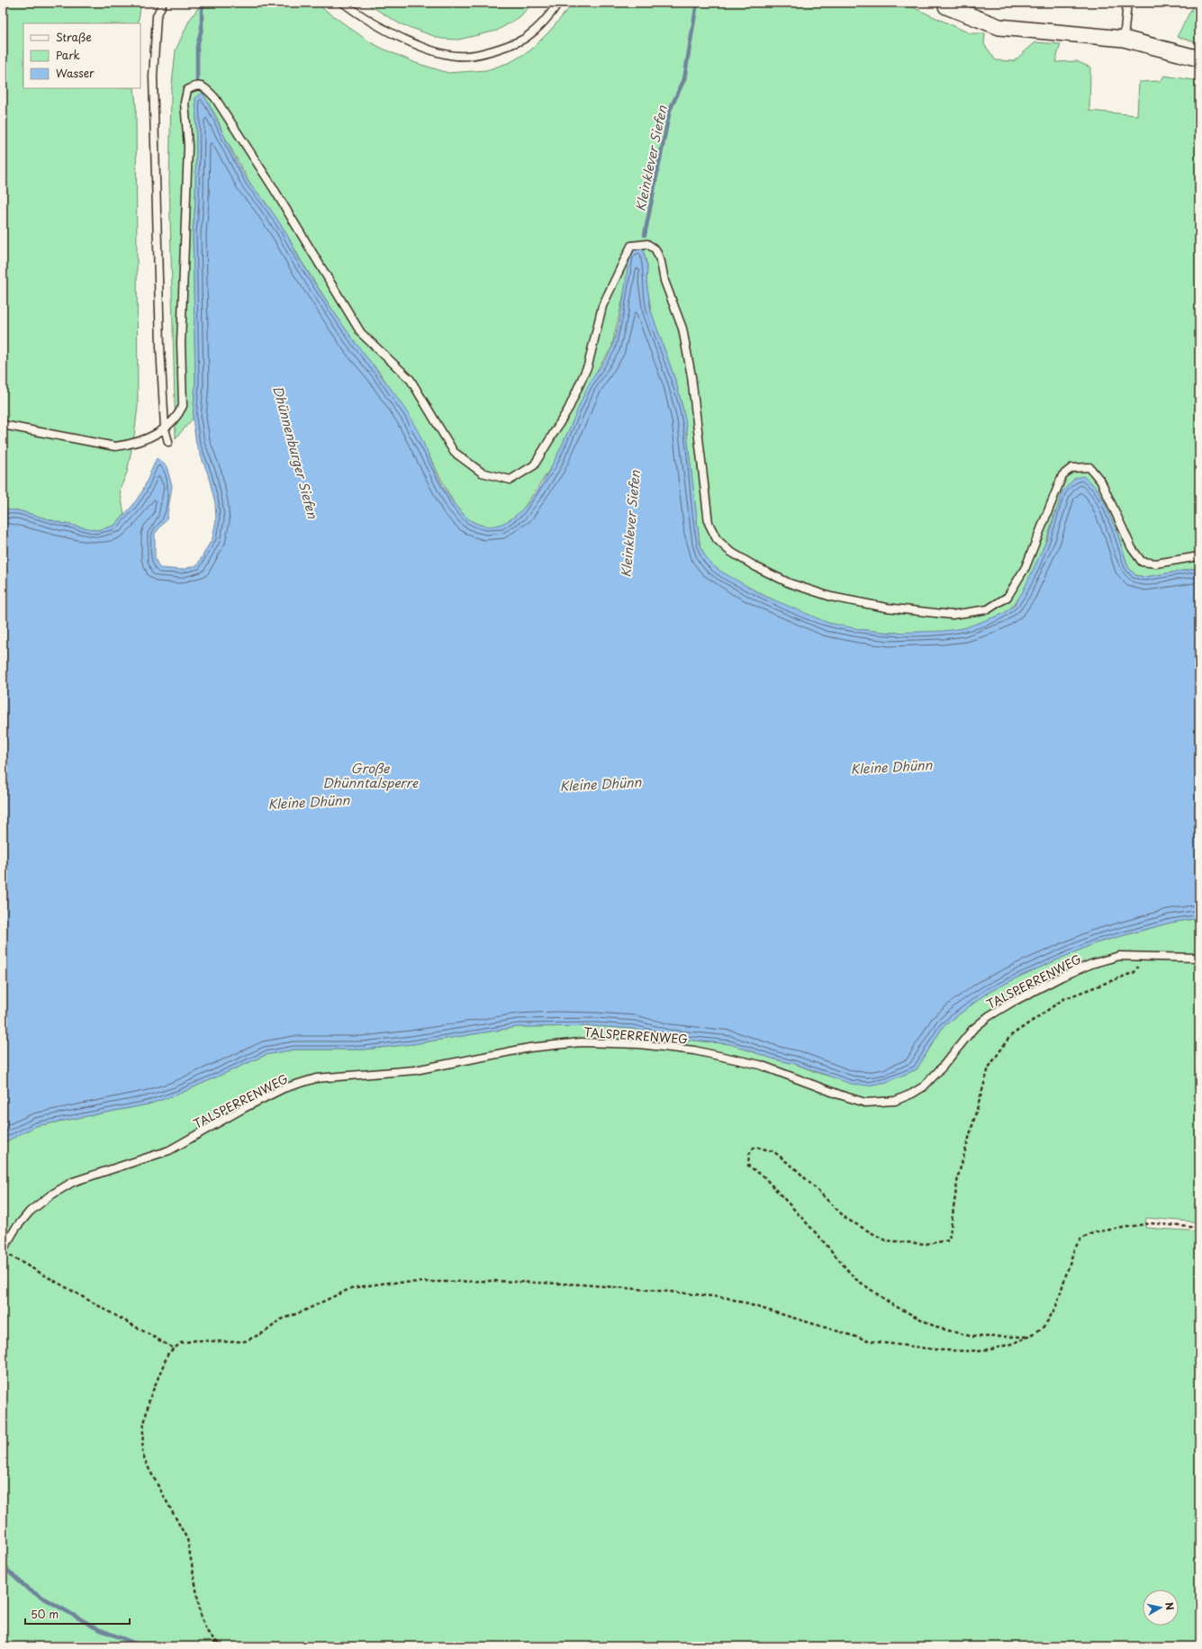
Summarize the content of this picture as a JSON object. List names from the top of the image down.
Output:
{
  "streets": {
    "lane": ["TALSPERRENWEG"]
  },
  "water": [
    "Kleinklever Siefen",
    "Dhünnenburger Siefen",
    "Kleine Dhünn",
    "Große Dhünntalsperre"
  ],
  "legend": ["Straße", "Park", "Wasser"],
  "scale_bar": "50 m",
  "north": "right"
}
